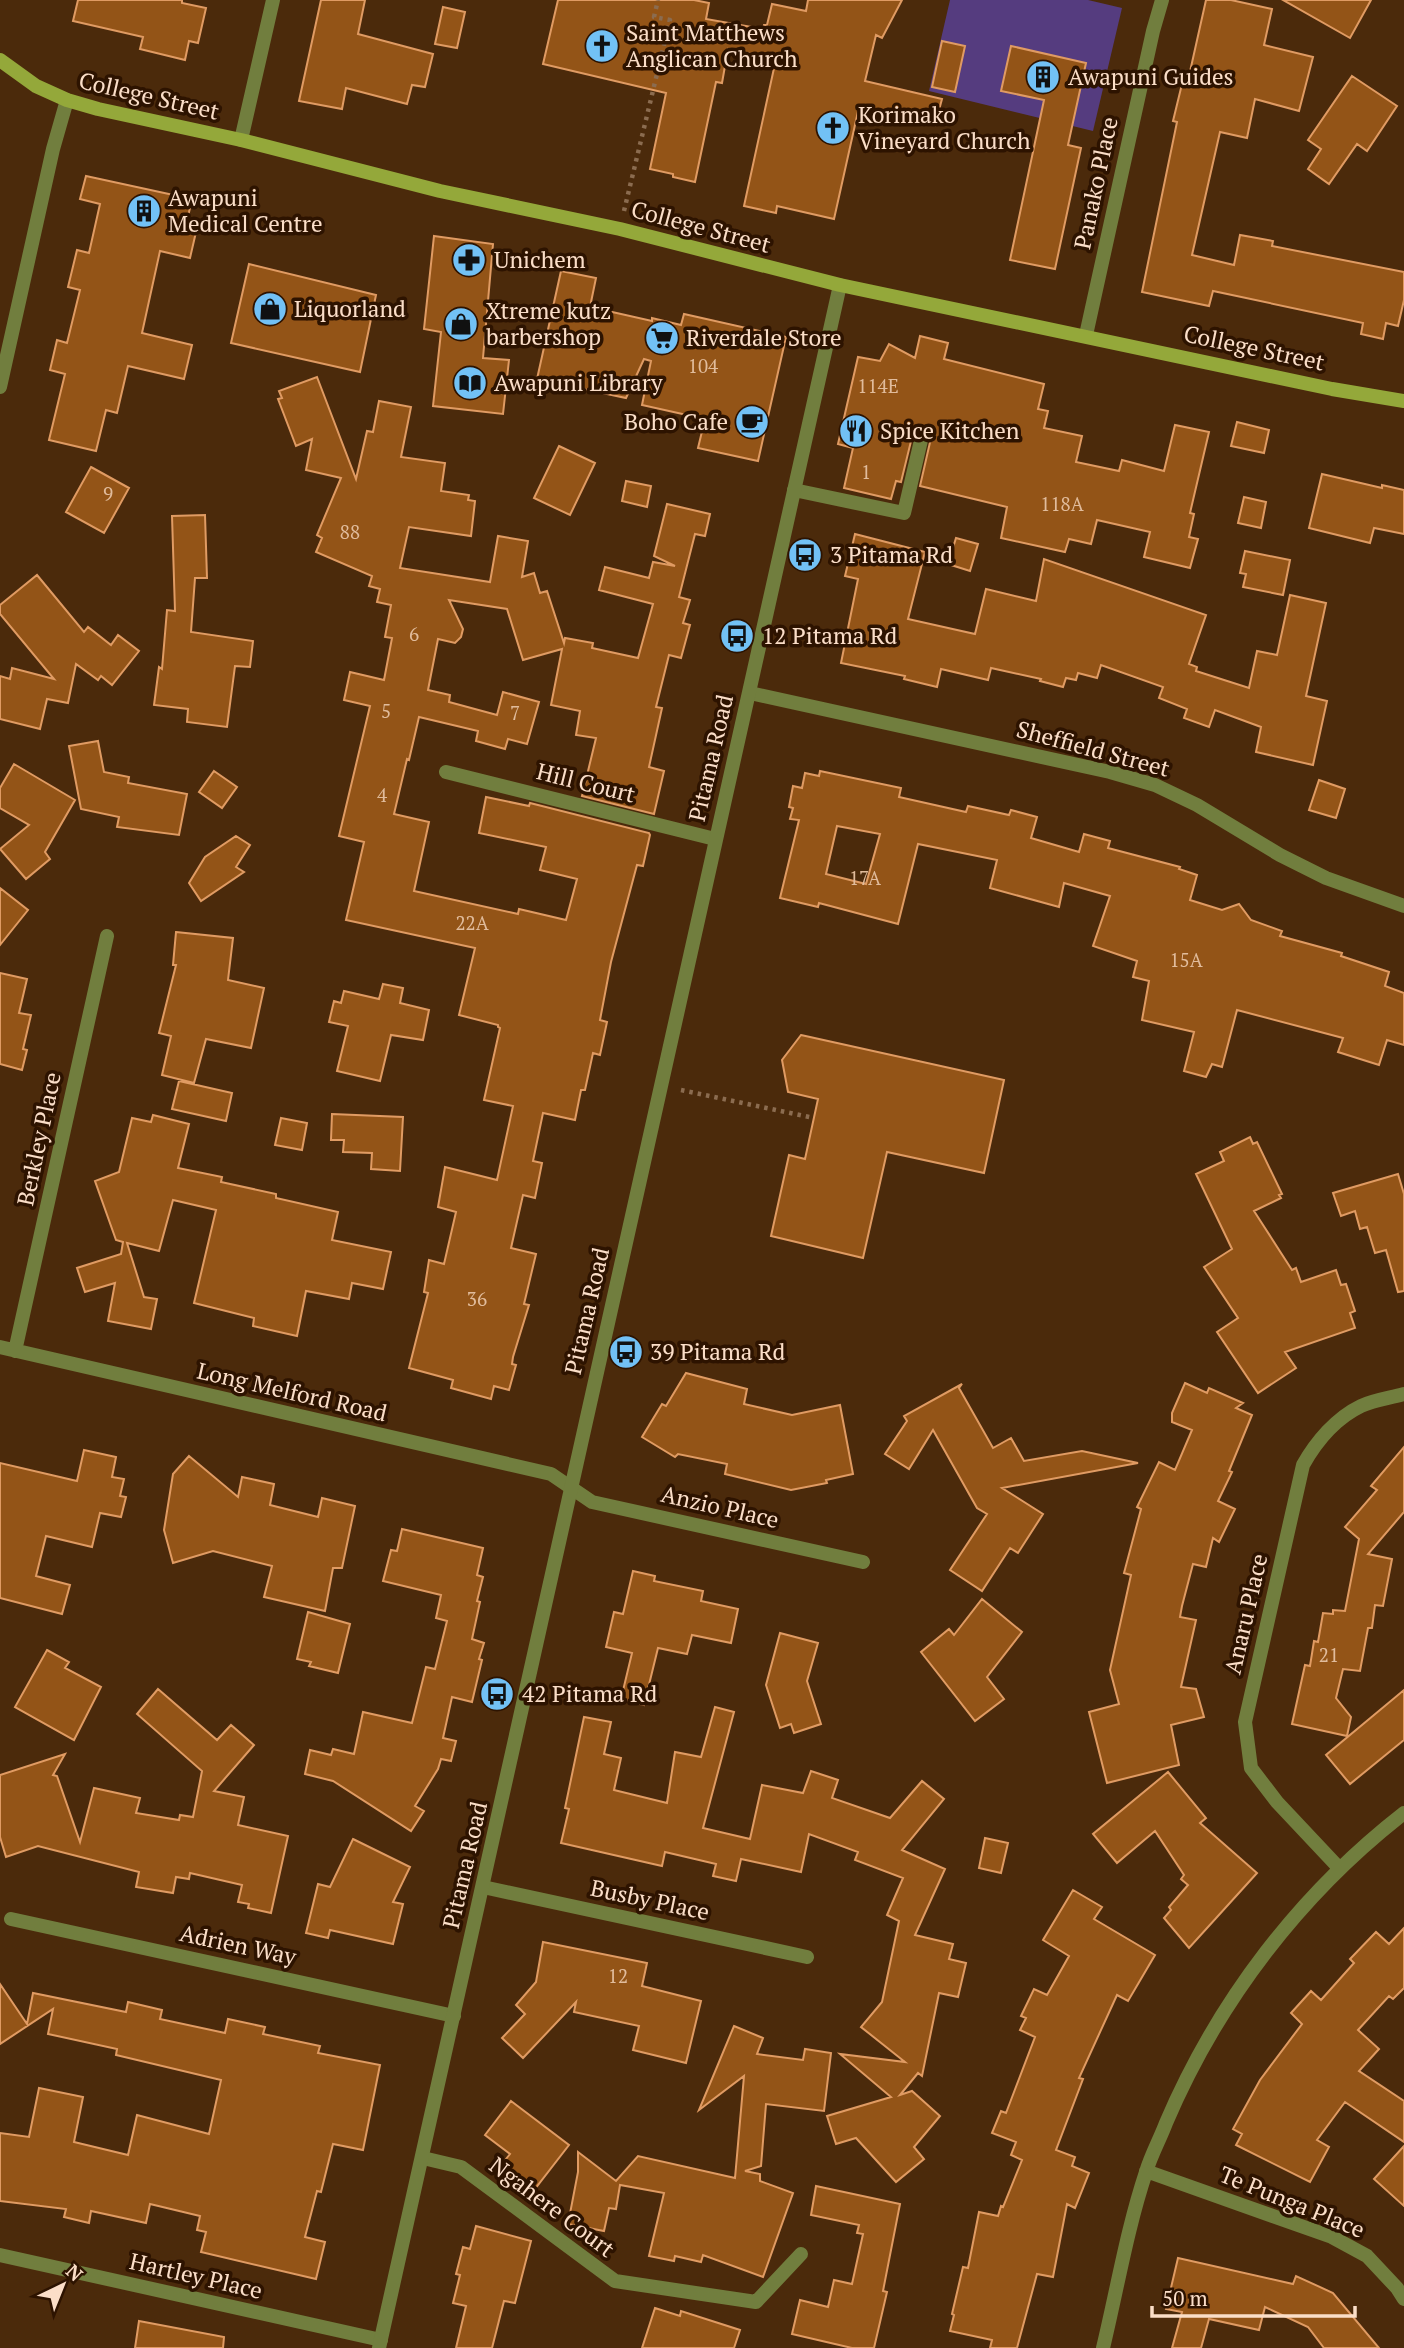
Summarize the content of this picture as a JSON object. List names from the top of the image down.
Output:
{
  "streets": {
    "main road": ["College Street"],
    "street": [
      "Panako Place",
      "Sheffield Street",
      "Pitama Road",
      "Hill Court",
      "Berkley Place",
      "Long Melford Road",
      "Anzio Place",
      "Anaru Place",
      "Busby Place",
      "Adrien Way",
      "Te Punga Place",
      "Ngahere Court",
      "Hartley Place"
    ]
  },
  "crossings": [
    ["College Street", "Panako Place"],
    ["College Street", "Pitama Road"],
    ["Sheffield Street", "Pitama Road"],
    ["Pitama Road", "Hill Court"],
    ["Pitama Road", "Long Melford Road"],
    ["Pitama Road", "Anzio Place"],
    ["Pitama Road", "Busby Place"],
    ["Pitama Road", "Adrien Way"],
    ["Pitama Road", "Ngahere Court"],
    ["Pitama Road", "Hartley Place"],
    ["Berkley Place", "Long Melford Road"],
    ["Long Melford Road", "Anzio Place"]
  ],
  "places": {
    "church": ["Saint Matthews Anglican Church", "Korimako Vineyard Church"],
    "building": ["Awapuni Guides", "Awapuni Medical Centre"],
    "pharmacy": ["Unichem"],
    "shop": ["Liquorland", "Xtreme kutz barbershop"],
    "supermarket": ["Riverdale Store"],
    "library": ["Awapuni Library"],
    "cafe": ["Boho Cafe"],
    "restaurant": ["Spice Kitchen"],
    "bus stop": [
      "3 Pitama Rd",
      "12 Pitama Rd",
      "39 Pitama Rd",
      "42 Pitama Rd"
    ]
  },
  "house_numbers": [
    "104",
    "114E",
    "1",
    "9",
    "118A",
    "88",
    "6",
    "5",
    "7",
    "4",
    "17A",
    "22A",
    "15A",
    "36",
    "21",
    "12"
  ],
  "scale_bar": "50 m",
  "north": "top right"
}
